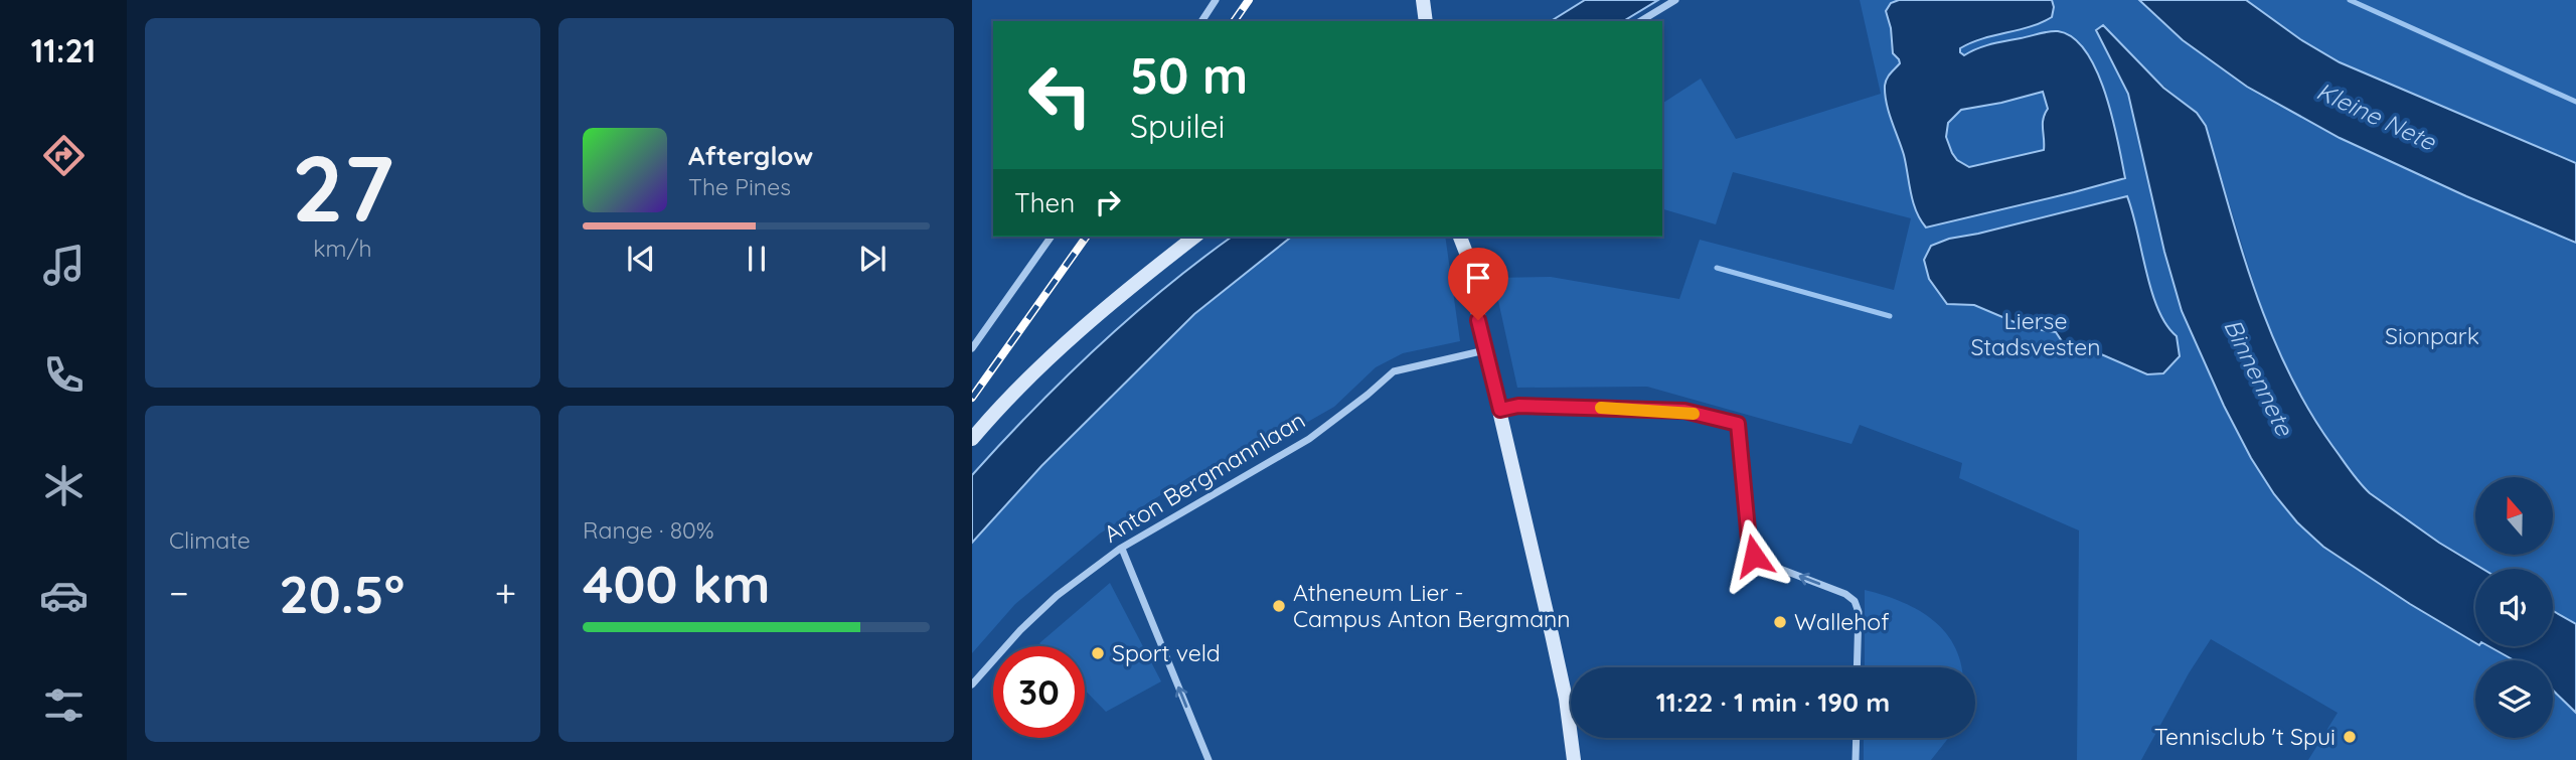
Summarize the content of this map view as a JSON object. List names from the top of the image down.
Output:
{
  "streets": {
    "street": ["Anton Bergmannlaan"]
  },
  "water": ["Kleine Nete", "Binnennete"],
  "parks": ["Lierse Stadsvesten", "Sionpark"],
  "places": [
    "Atheneum Lier - Campus Anton Bergmann",
    "Wallehof",
    "Sport veld",
    "Tennisclub 't Spui"
  ],
  "north": "top",
  "page": {
    "tabs": "11:21",
    "tile": [
      ["27", "km/h"],
      "Climate",
      ["Range · 80%", "400 km"]
    ],
    "turn": ["50 m", "Spuilei"],
    "song": ["Afterglow", "The Pines"],
    "then": "Then",
    "heat": ["−", "20.5°", "+"],
    "limit": "30",
    "trip": "11:22 · 1 min · 190 m"
  }
}
